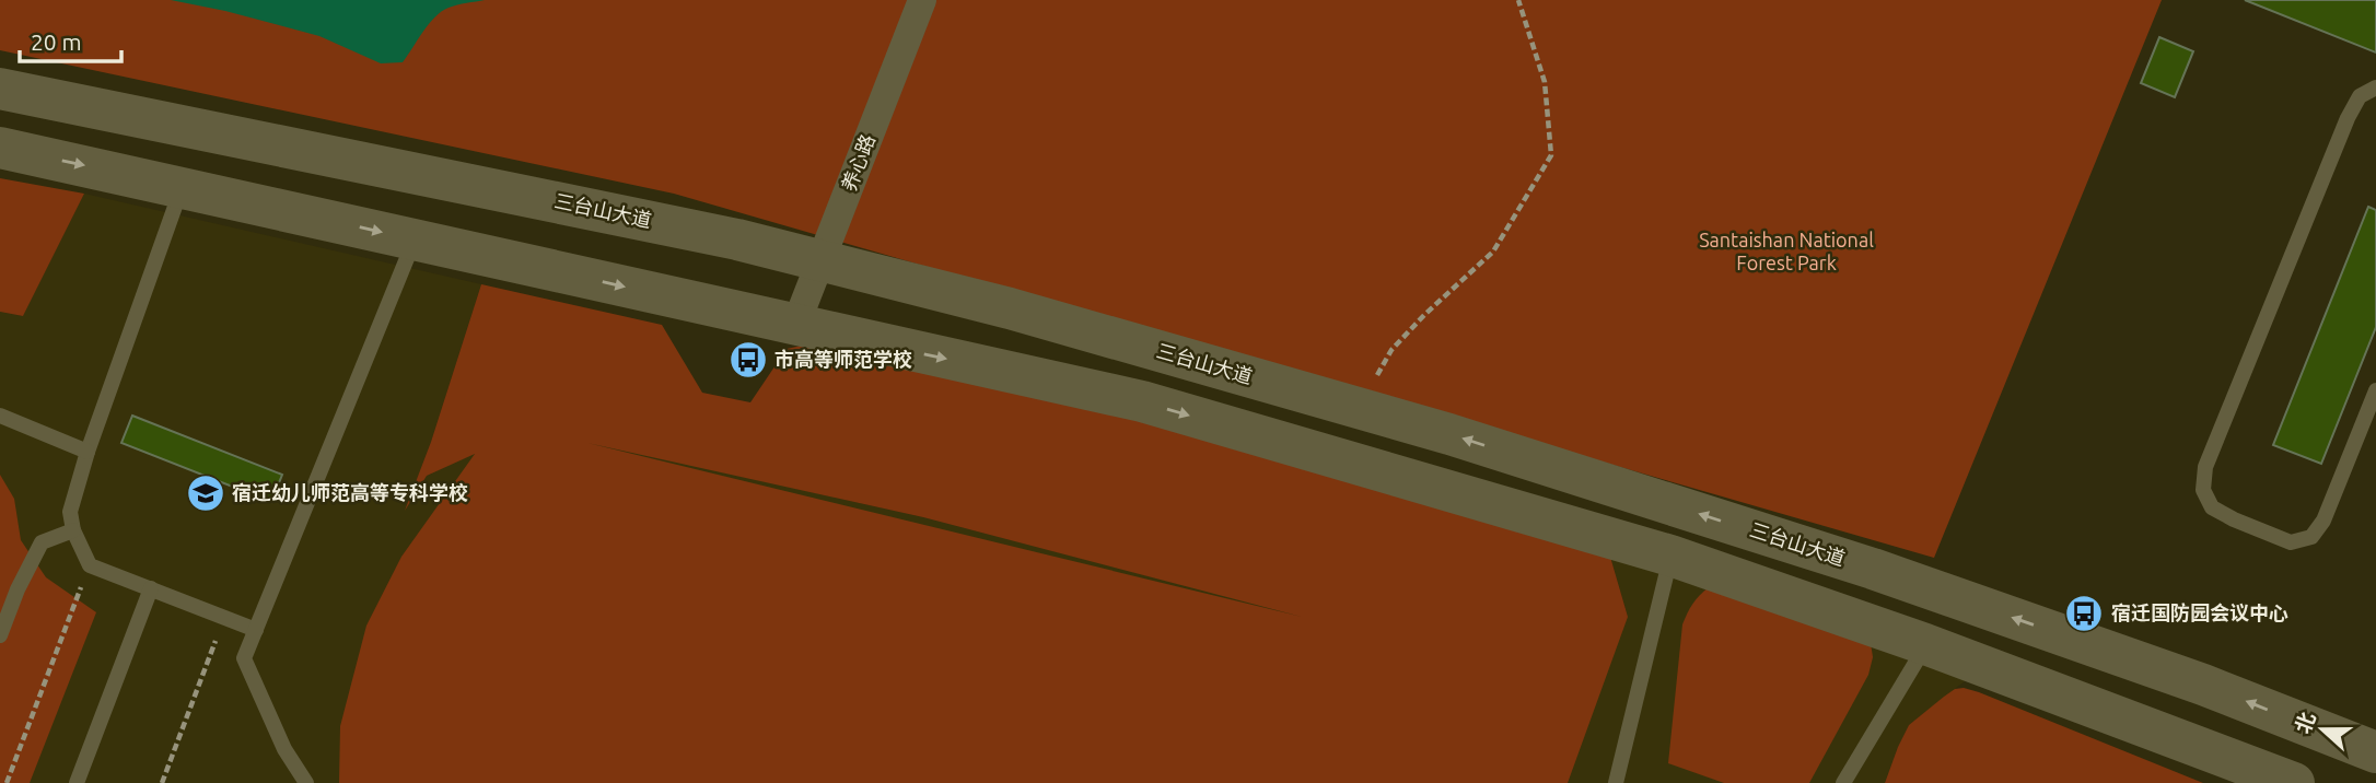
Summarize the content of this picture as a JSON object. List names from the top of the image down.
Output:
{
  "streets": {
    "main road": ["三台山大道"],
    "street": ["养心路"]
  },
  "crossings": [
    ["养心路", "三台山大道"]
  ],
  "parks": ["Santaishan National Forest Park"],
  "places": {
    "bus stop": ["市高等师范学校", "宿迁国防园会议中心"],
    "school or university": ["宿迁幼儿师范高等专科学校"]
  },
  "scale_bar": "20 m",
  "north": "left"
}
